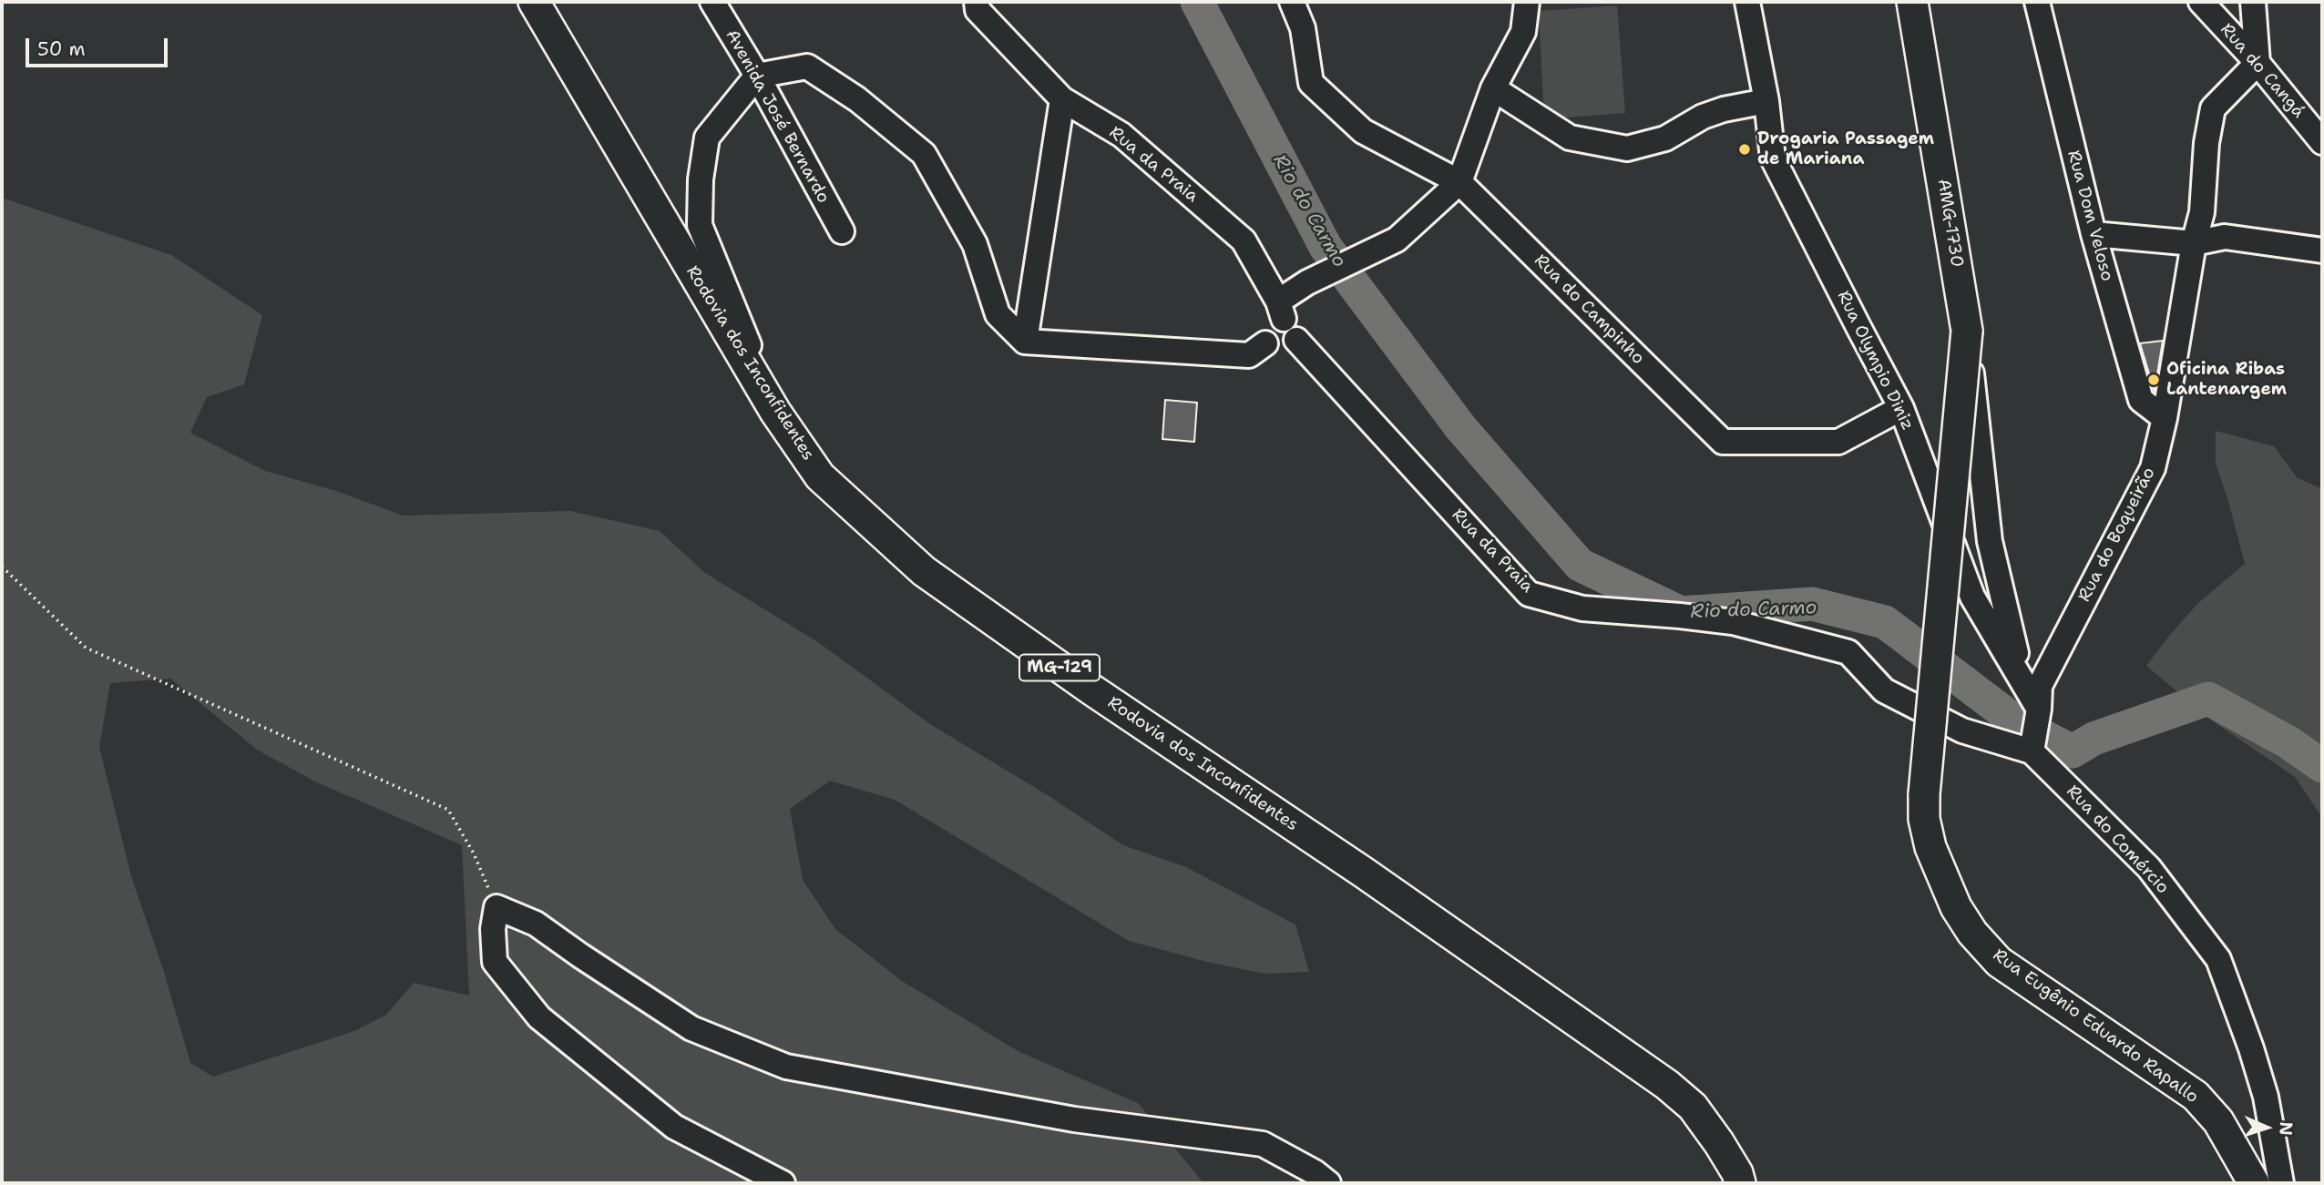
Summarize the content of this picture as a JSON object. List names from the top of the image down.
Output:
{
  "streets": {
    "main road": [
      "AMG-1730",
      "Rodovia dos Inconfidentes",
      "MG-129",
      "Rua Eugênio Eduardo Rapallo"
    ],
    "street": [
      "Rua do Cangá",
      "Avenida José Bernardo",
      "Rua da Praia",
      "Rua Dom Veloso",
      "Rua do Campinho",
      "Rua Olympio Diniz",
      "Rua do Boqueirão",
      "Rua do Comércio"
    ]
  },
  "crossings": [
    ["Rua do Cangá", "Rua do Boqueirão"],
    ["Rua da Praia", "Rua do Boqueirão"],
    ["Rua da Praia", "Rua do Comércio"],
    ["Rua Dom Veloso", "Rua do Boqueirão"],
    ["AMG-1730", "Rua Eugênio Eduardo Rapallo"],
    ["Rua do Campinho", "Rua Olympio Diniz"],
    ["Rua Olympio Diniz", "Rua do Boqueirão"],
    ["Rua do Boqueirão", "Rua do Comércio"]
  ],
  "water": ["Rio do Carmo"],
  "places": ["Drogaria Passagem de Mariana", "Oficina Ribas Lantenargem"],
  "scale_bar": "50 m",
  "north": "right"
}
